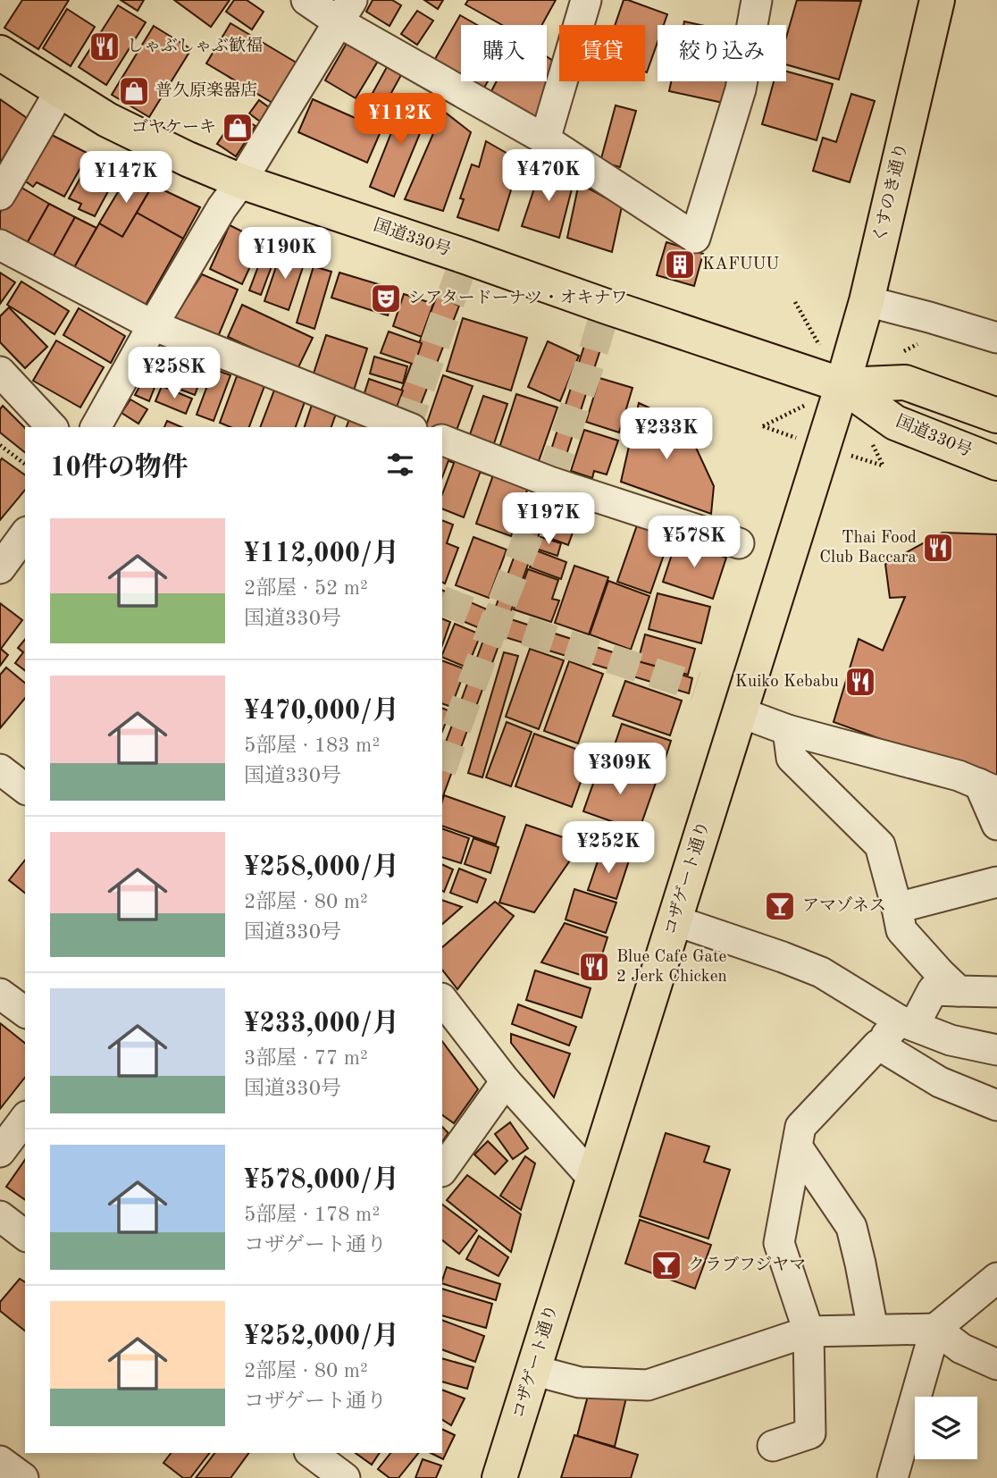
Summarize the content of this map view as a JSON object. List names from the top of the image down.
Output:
{
  "streets": {
    "main road": ["くすのき通り", "国道330号", "コザゲート通り"]
  },
  "crossings": [
    ["くすのき通り", "国道330号"],
    ["くすのき通り", "コザゲート通り"],
    ["国道330号", "コザゲート通り"]
  ],
  "places": {
    "restaurant": [
      "しゃぶしゃぶ歓福",
      "Thai Food Club Baccara",
      "Kuiko Kebabu",
      "Blue Cafe Gate 2 Jerk Chicken"
    ],
    "shop": ["普久原楽器店", "ゴヤケーキ"],
    "building": ["KAFUUU"],
    "theatre": ["シアタードーナツ・オキナワ"],
    "bar": ["アマゾネス", "クラブフジヤマ"]
  },
  "page": {
    "chip": ["購入", "賃貸", "絞り込み"],
    "price": [
      "¥112K",
      "¥470K",
      "¥147K",
      "¥190K",
      "¥258K",
      "¥233K",
      "¥197K",
      "¥578K",
      "¥309K",
      "¥252K"
    ],
    "heading": "10件の物件",
    "list": [
      {
        "name": "¥112,000/月",
        "note": "2部屋 · 52 m² · 国道330号"
      },
      {
        "name": "¥470,000/月",
        "note": "5部屋 · 183 m² · 国道330号"
      },
      {
        "name": "¥258,000/月",
        "note": "2部屋 · 80 m² · 国道330号"
      },
      {
        "name": "¥233,000/月",
        "note": "3部屋 · 77 m² · 国道330号"
      },
      {
        "name": "¥578,000/月",
        "note": "5部屋 · 178 m² · コザゲート通り"
      },
      {
        "name": "¥252,000/月",
        "note": "2部屋 · 80 m² · コザゲート通り"
      }
    ]
  }
}
